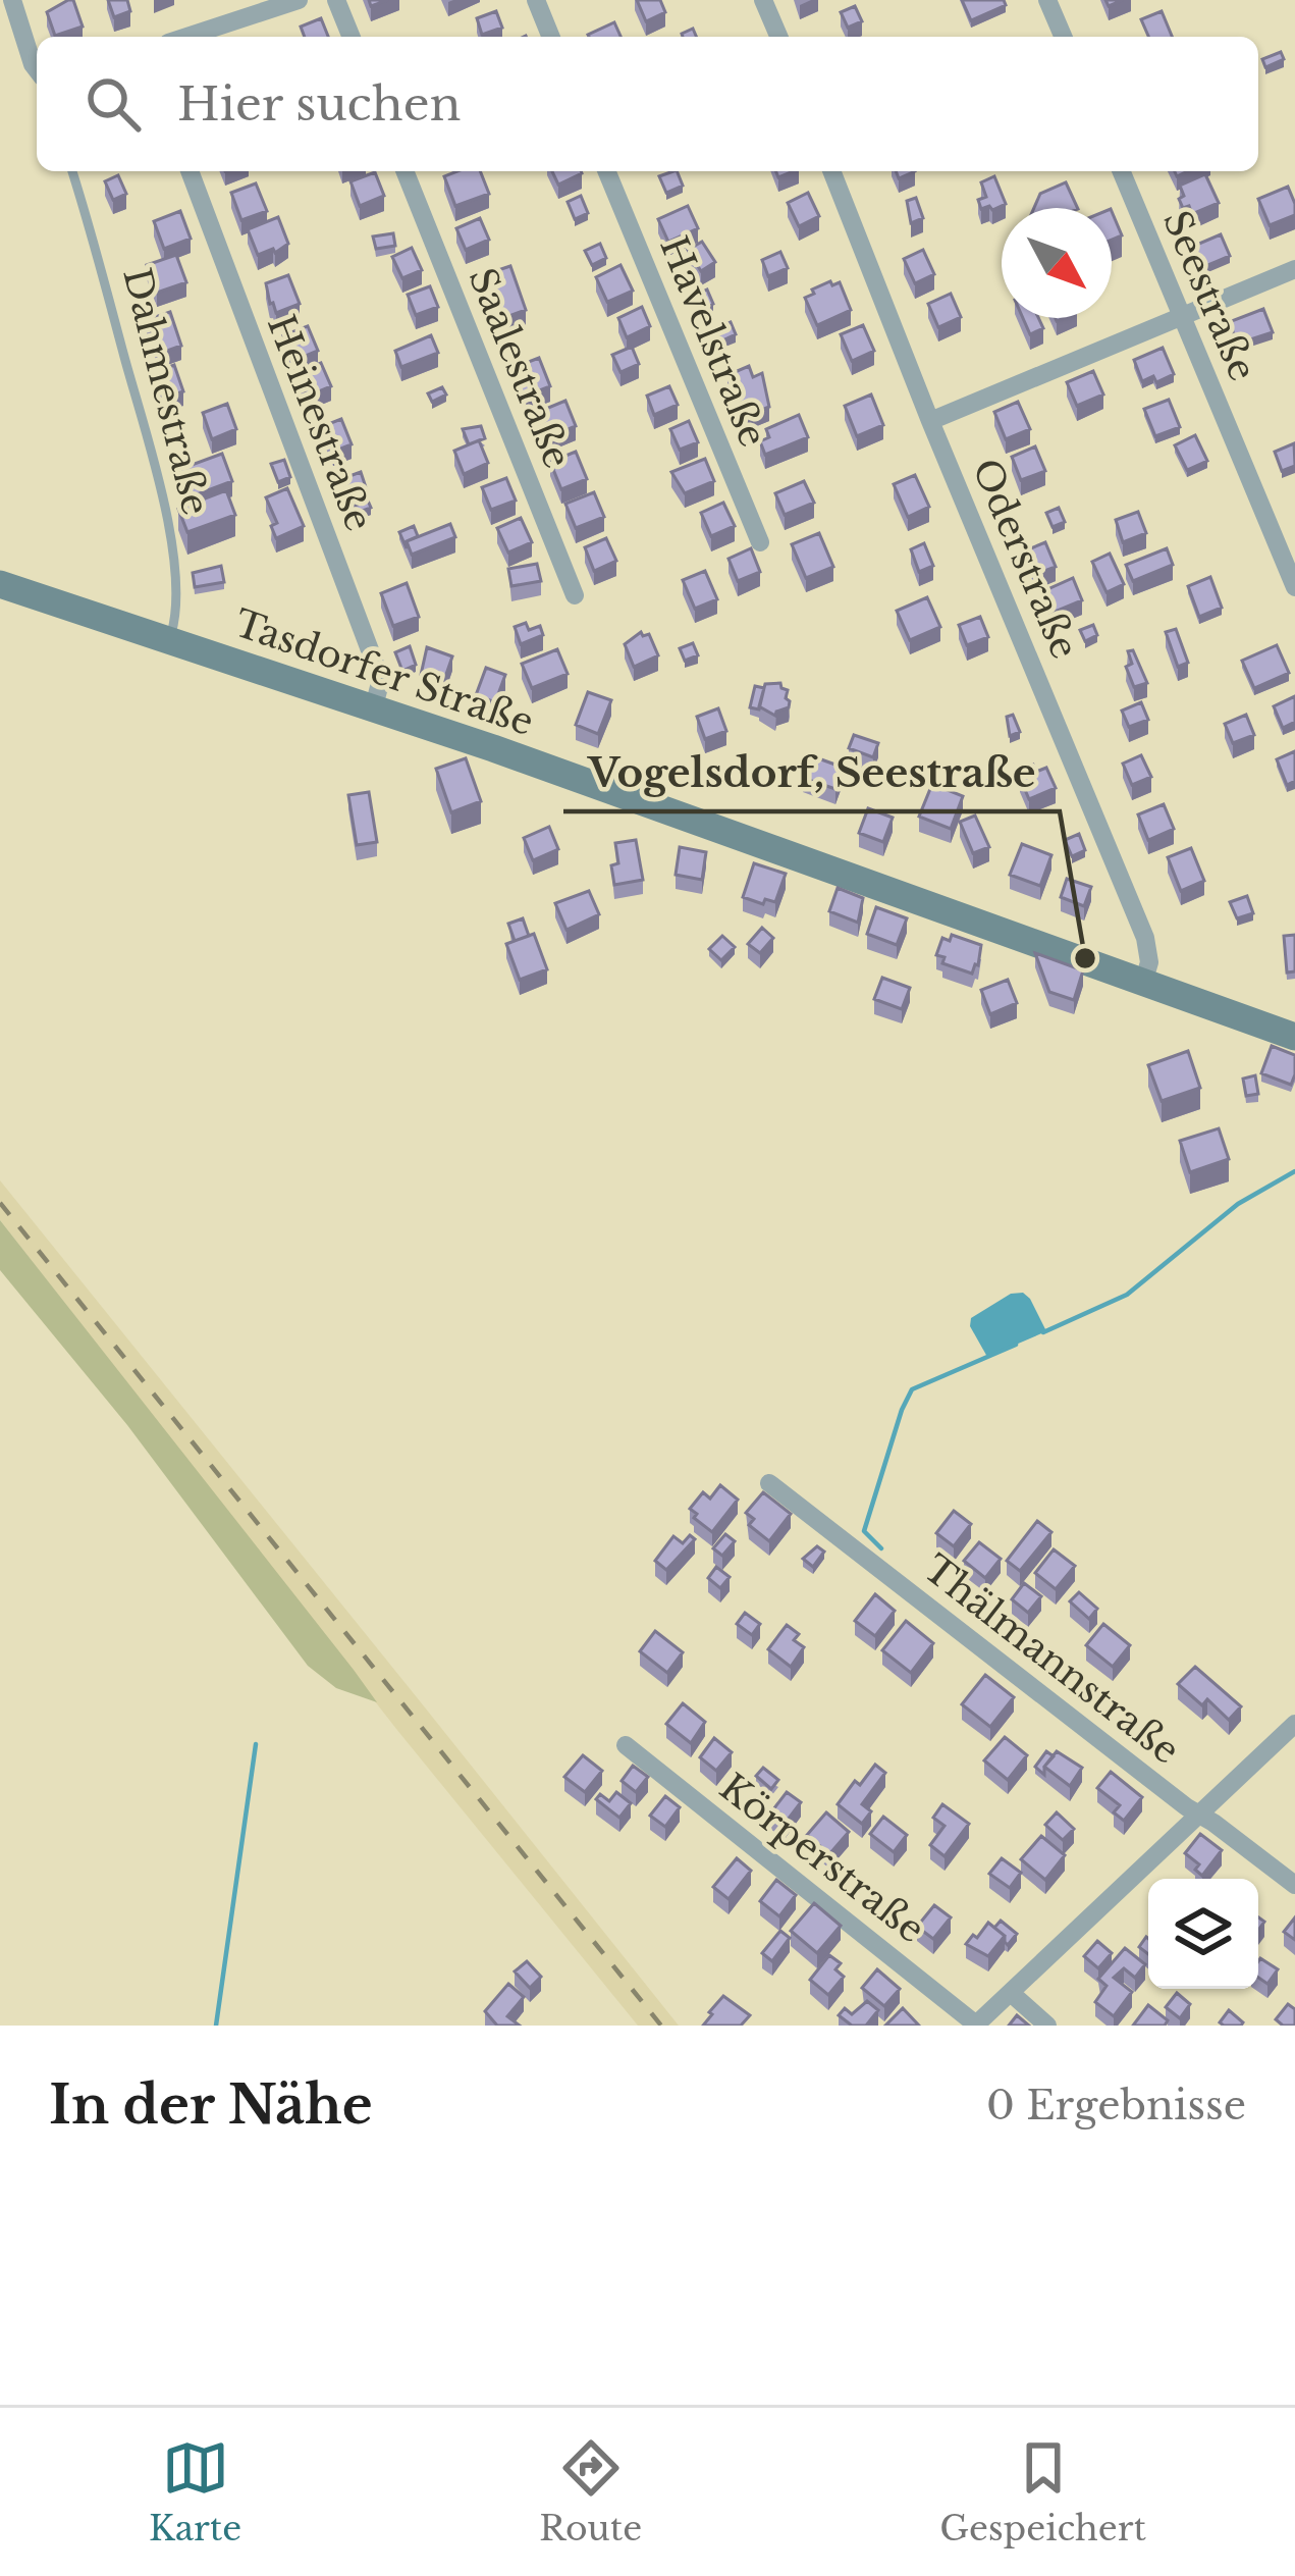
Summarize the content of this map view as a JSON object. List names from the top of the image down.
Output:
{
  "streets": {
    "main road": ["Tasdorfer Straße"],
    "street": [
      "Seestraße",
      "Havelstraße",
      "Saalestraße",
      "Heinestraße",
      "Oderstraße",
      "Thälmannstraße",
      "Körperstraße"
    ],
    "lane": ["Dahmestraße"]
  },
  "crossings": [
    ["Dahmestraße", "Tasdorfer Straße"],
    ["Heinestraße", "Tasdorfer Straße"],
    ["Oderstraße", "Tasdorfer Straße"]
  ],
  "places": ["Vogelsdorf, Seestraße"],
  "north": "bottom right",
  "page": {
    "search": "Hier suchen",
    "heading": ["In der Nähe", "0 Ergebnisse"],
    "nav": ["Karte", "Route", "Gespeichert"]
  }
}
